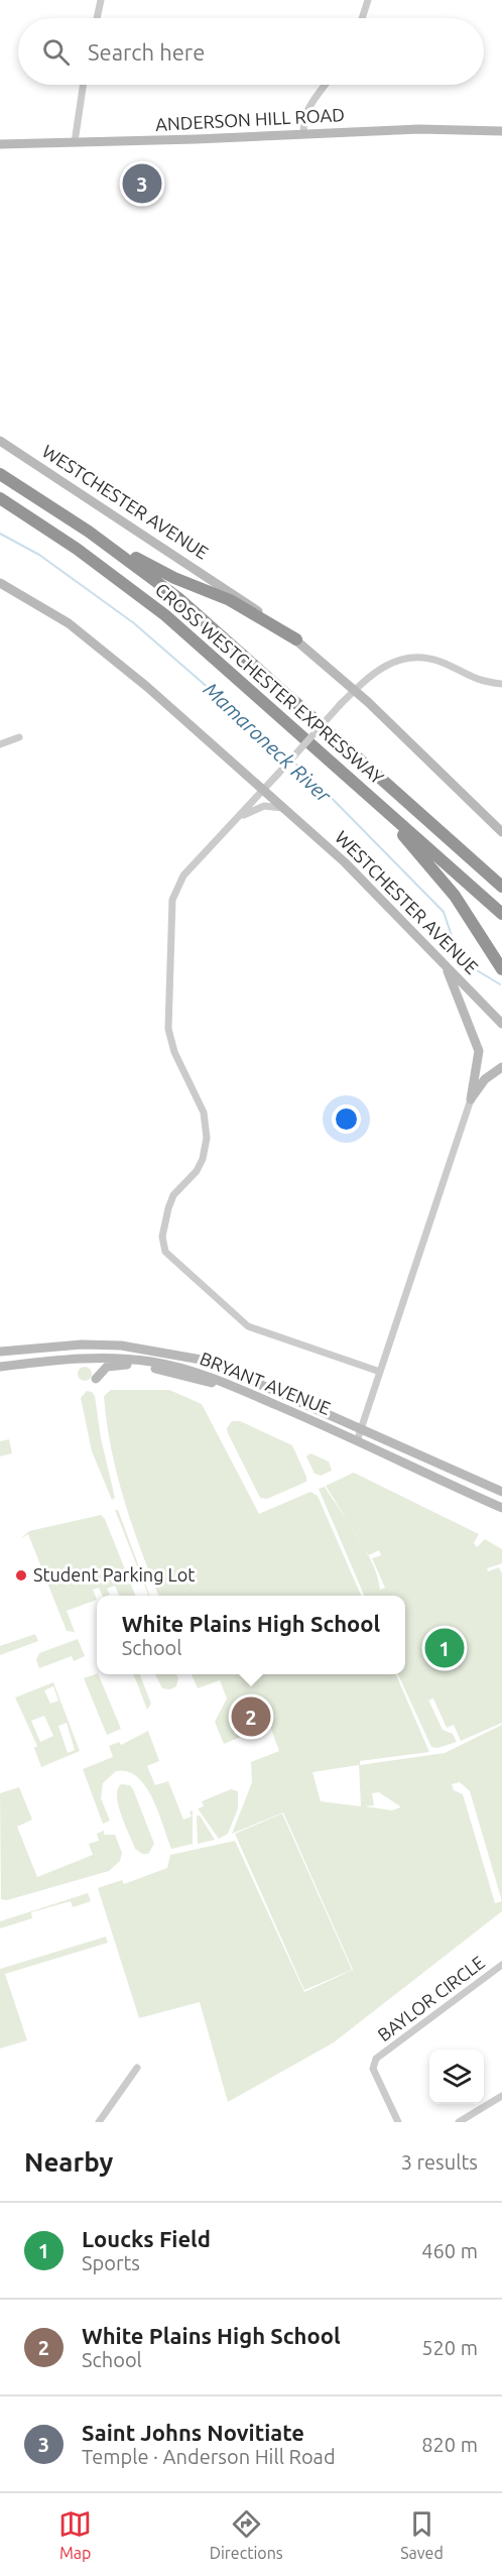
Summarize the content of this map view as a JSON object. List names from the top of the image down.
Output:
{
  "streets": {
    "highway": ["CROSS WESTCHESTER EXPRESSWAY"],
    "main road": ["ANDERSON HILL ROAD", "WESTCHESTER AVENUE", "BRYANT AVENUE"],
    "street": ["BAYLOR CIRCLE"]
  },
  "water": ["Mamaroneck River"],
  "places": ["Student Parking Lot"],
  "page": {
    "search": "Search here",
    "pins": ["3", "1", "2"],
    "popup": ["White Plains High School", "School"],
    "heading": ["Nearby", "3 results"],
    "list": [
      {
        "mark": "1",
        "name": "Loucks Field",
        "note": "Sports",
        "value": "460 m"
      },
      {
        "mark": "2",
        "name": "White Plains High School",
        "note": "School",
        "value": "520 m"
      },
      {
        "mark": "3",
        "name": "Saint Johns Novitiate",
        "note": "Temple · Anderson Hill Road",
        "value": "820 m"
      }
    ],
    "nav": ["Map", "Directions", "Saved"]
  }
}
